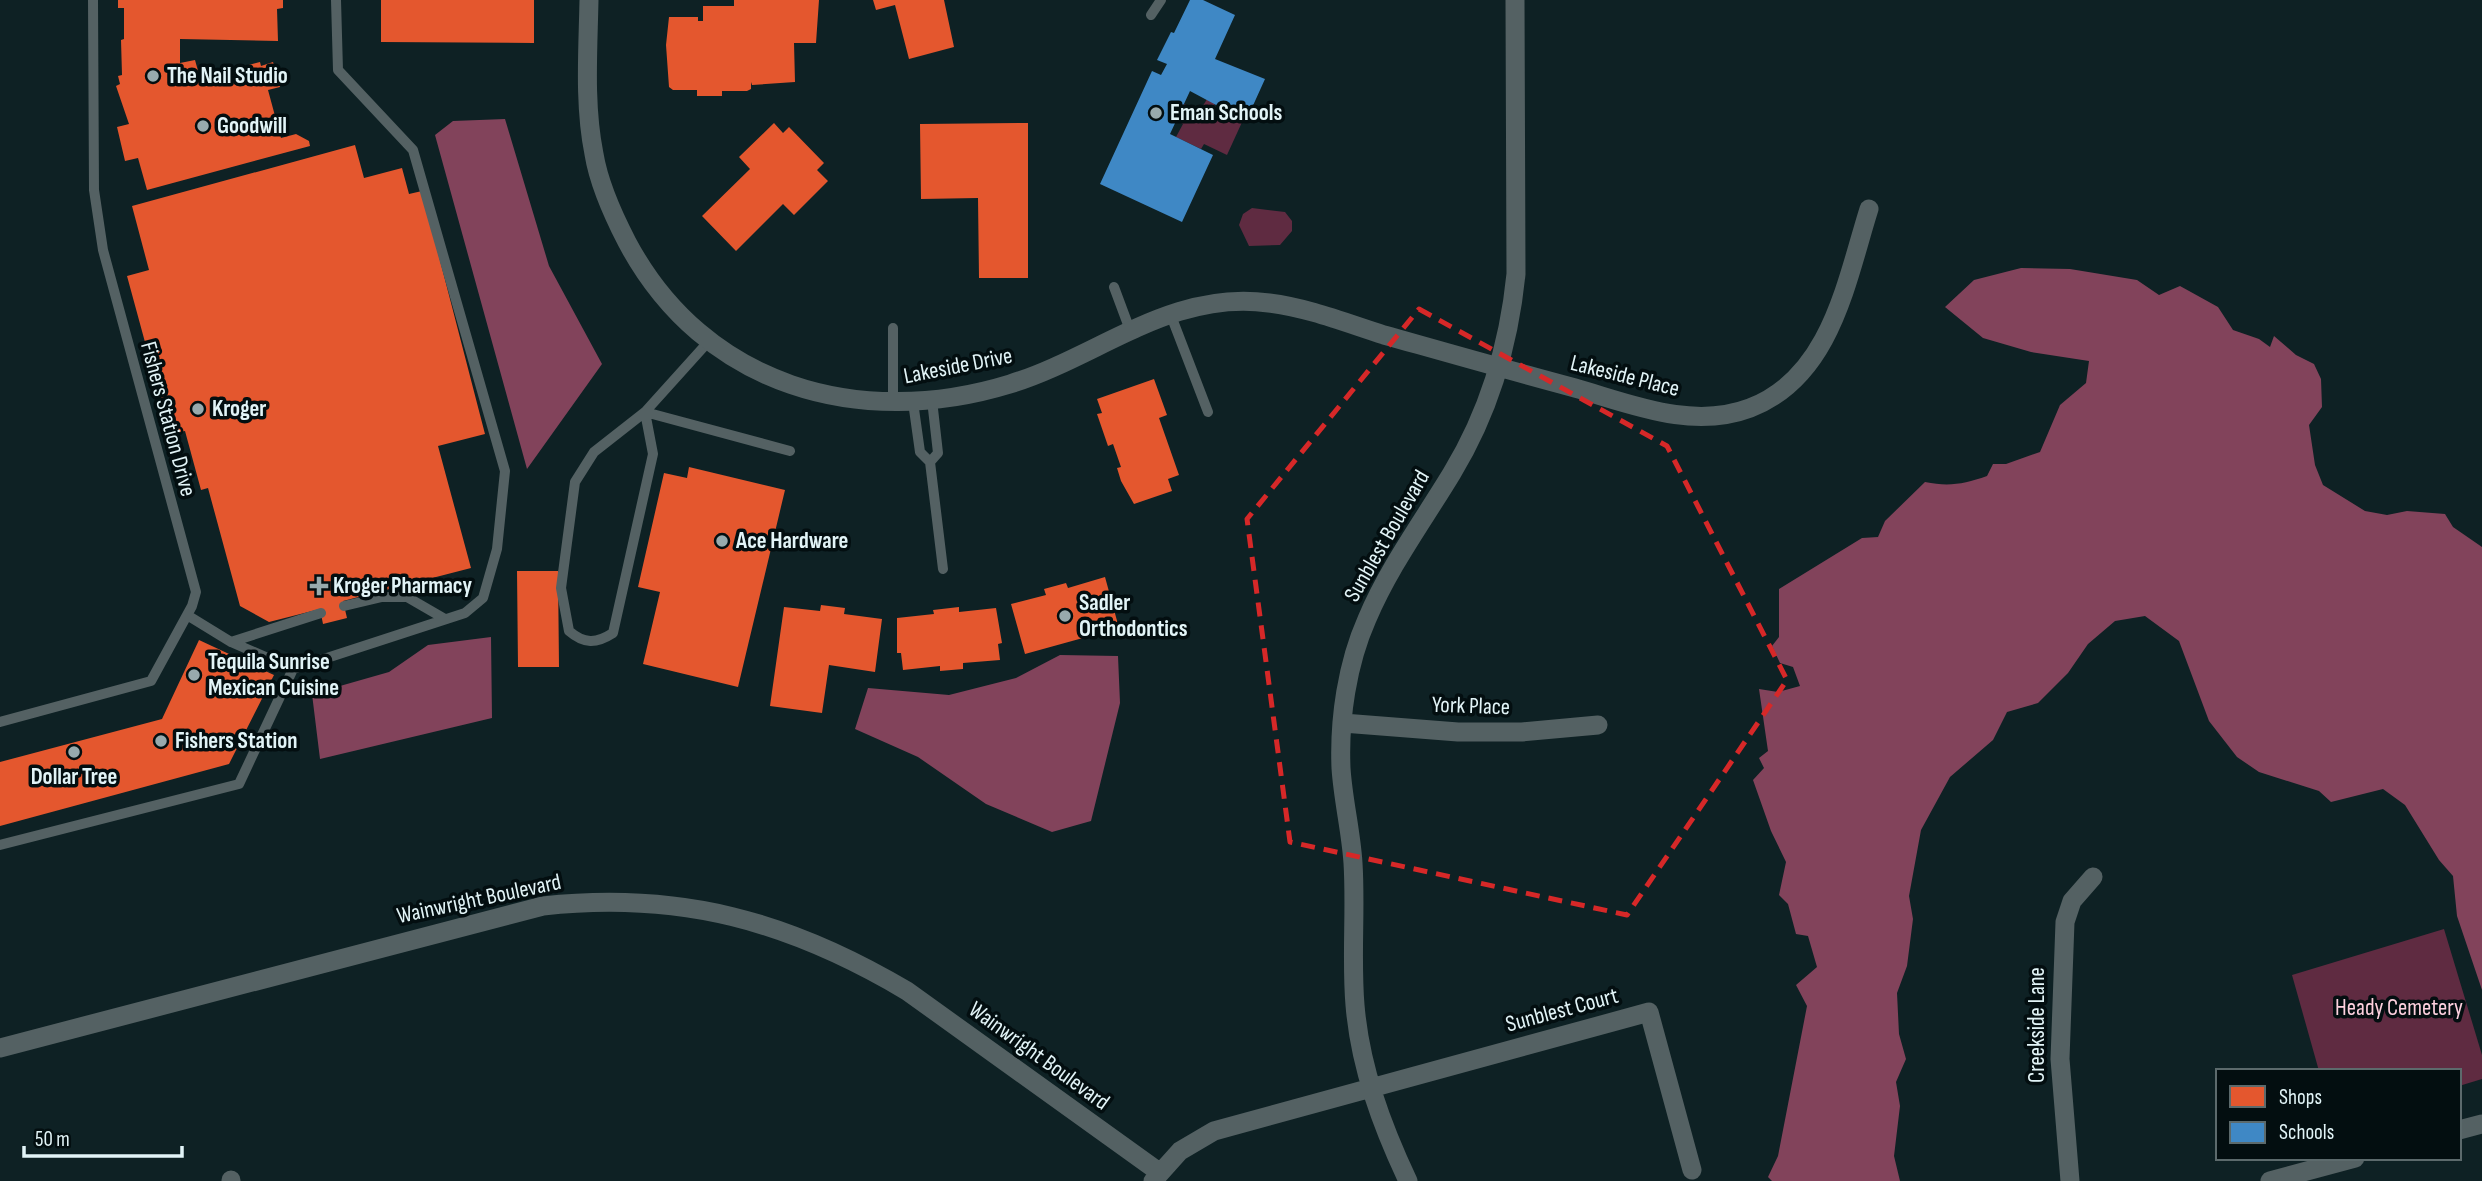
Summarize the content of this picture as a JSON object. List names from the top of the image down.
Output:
{
  "streets": {
    "street": [
      "Lakeside Drive",
      "Lakeside Place",
      "Sunblest Boulevard",
      "York Place",
      "Wainwright Boulevard",
      "Sunblest Court",
      "Creekside Lane"
    ],
    "lane": ["Fishers Station Drive"]
  },
  "crossings": [
    ["Lakeside Drive", "Lakeside Place"],
    ["Lakeside Drive", "Sunblest Boulevard"],
    ["Lakeside Place", "Sunblest Boulevard"],
    ["Sunblest Boulevard", "York Place"],
    ["Sunblest Boulevard", "Sunblest Court"]
  ],
  "parks": ["Heady Cemetery"],
  "places": {
    "other": [
      "The Nail Studio",
      "Eman Schools",
      "Goodwill",
      "Kroger",
      "Ace Hardware",
      "Sadler Orthodontics",
      "Tequila Sunrise Mexican Cuisine",
      "Fishers Station",
      "Dollar Tree"
    ],
    "health": ["Kroger Pharmacy"]
  },
  "legend": ["Shops", "Schools"],
  "scale_bar": "50 m"
}
